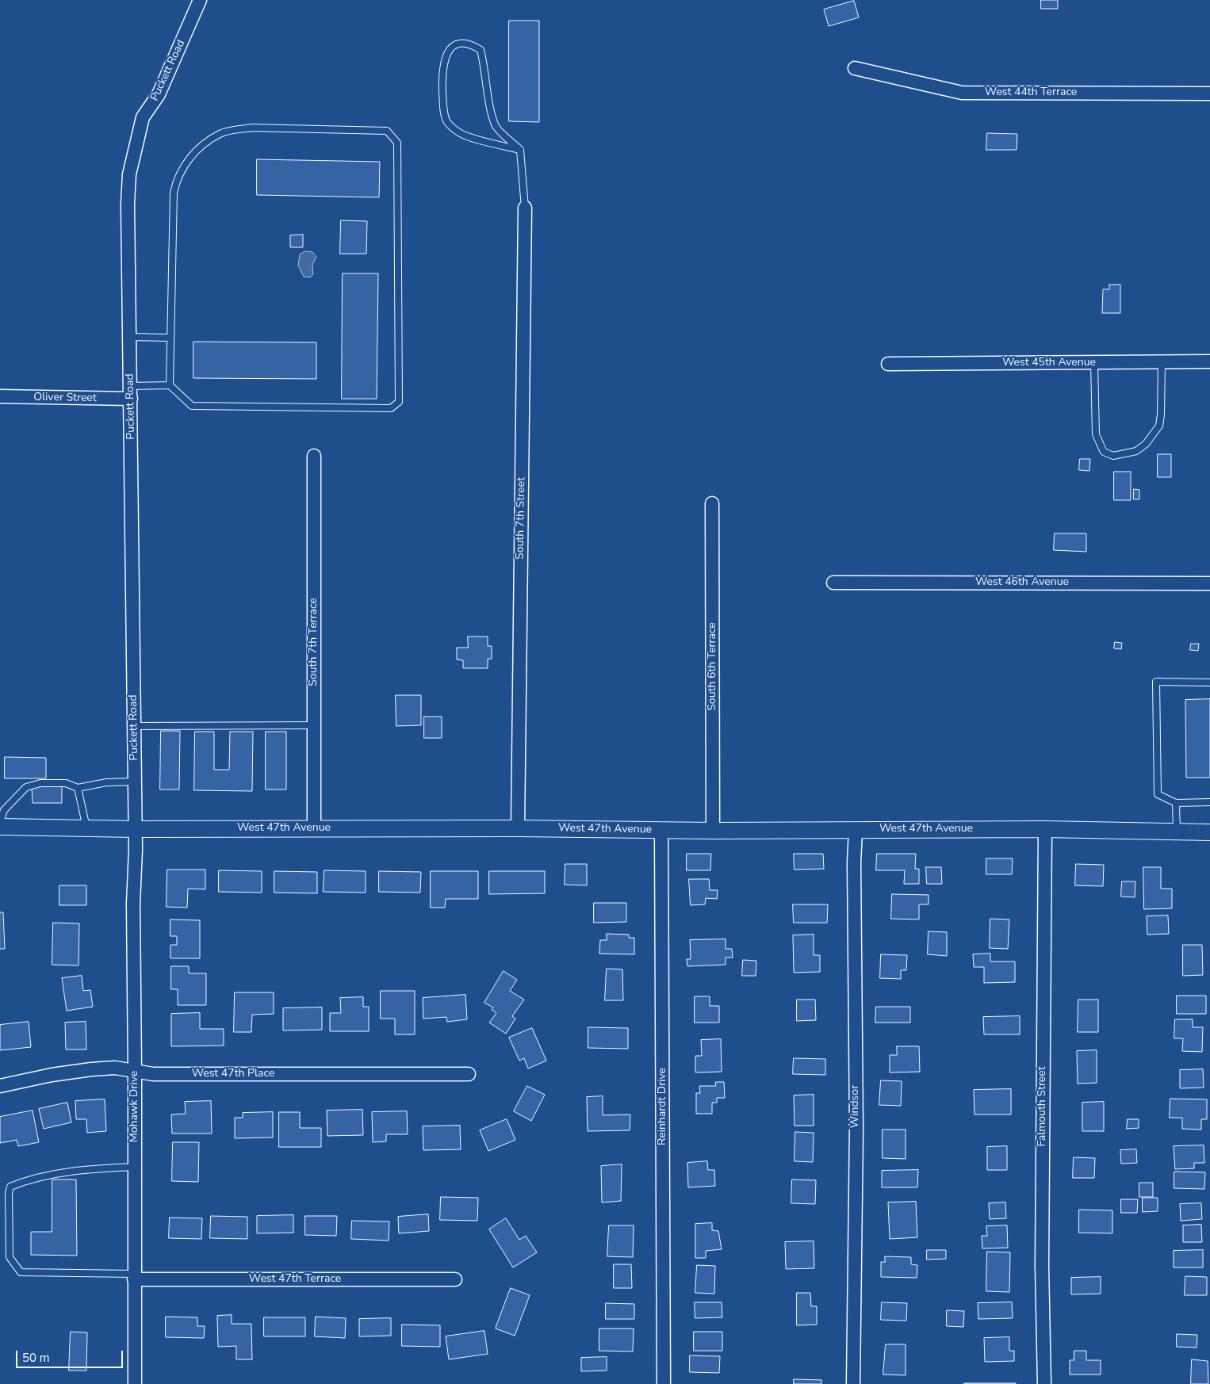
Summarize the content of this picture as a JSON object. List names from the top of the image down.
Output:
{
  "streets": {
    "street": [
      "Puckett Road",
      "West 44th Terrace",
      "West 45th Avenue",
      "Oliver Street",
      "South 7th Street",
      "West 46th Avenue",
      "South 7th Terrace",
      "South 6th Terrace",
      "West 47th Avenue",
      "West 47th Place",
      "Mohawk Drive",
      "Reinhardt Drive",
      "Windsor",
      "Falmouth Street",
      "West 47th Terrace"
    ]
  },
  "crossings": [
    ["Puckett Road", "Oliver Street"],
    ["Puckett Road", "West 47th Avenue"],
    ["Puckett Road", "Mohawk Drive"],
    ["South 7th Street", "West 47th Avenue"],
    ["South 7th Terrace", "West 47th Avenue"],
    ["South 6th Terrace", "West 47th Avenue"],
    ["West 47th Avenue", "Mohawk Drive"],
    ["West 47th Avenue", "Reinhardt Drive"],
    ["West 47th Avenue", "Windsor"],
    ["West 47th Avenue", "Falmouth Street"],
    ["West 47th Place", "Mohawk Drive"],
    ["Mohawk Drive", "West 47th Terrace"]
  ],
  "scale_bar": "50 m"
}
